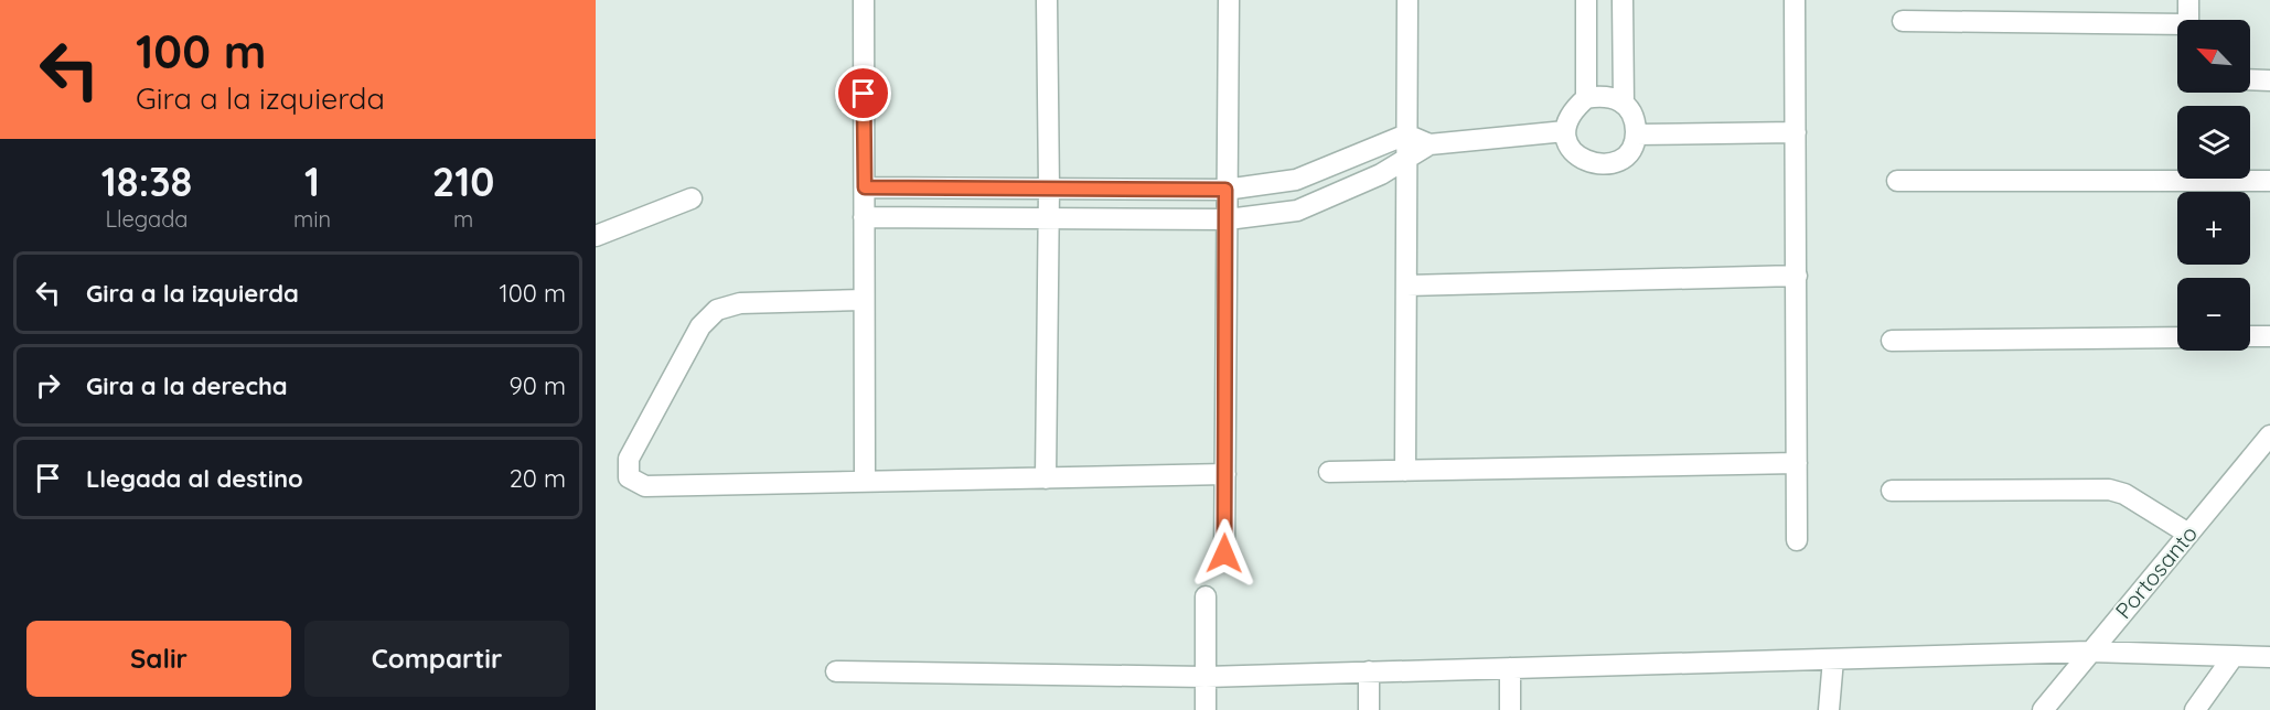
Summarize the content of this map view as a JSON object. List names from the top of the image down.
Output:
{
  "streets": {
    "street": ["Portosanto"]
  },
  "north": "top left",
  "page": {
    "turn": ["100 m", "Gira a la izquierda"],
    "map_buttons": ["+", "−"],
    "eta": [
      "18:38",
      "Llegada",
      "1",
      "min",
      "210",
      "m"
    ],
    "list": [
      {
        "name": "Gira a la izquierda",
        "value": "100 m"
      },
      {
        "name": "Gira a la derecha",
        "value": "90 m"
      },
      {
        "name": "Llegada al destino",
        "value": "20 m"
      }
    ],
    "buttons": ["Salir", "Compartir"]
  }
}
